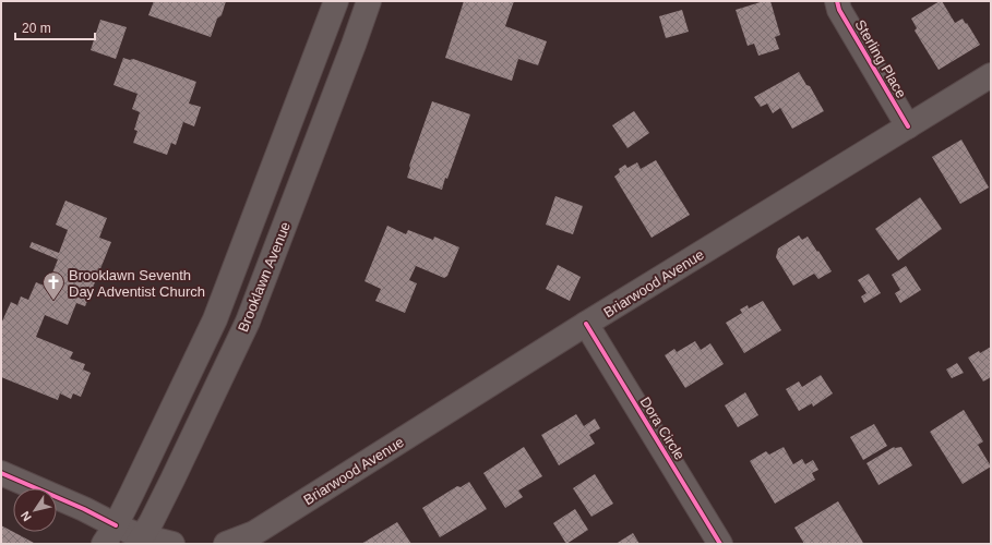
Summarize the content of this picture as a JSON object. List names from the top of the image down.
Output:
{
  "streets": {
    "main road": [
      "Sterling Place",
      "Brooklawn Avenue",
      "Briarwood Avenue",
      "Dora Circle"
    ]
  },
  "crossings": [
    ["Sterling Place", "Briarwood Avenue"],
    ["Briarwood Avenue", "Dora Circle"]
  ],
  "places": {
    "church": ["Brooklawn Seventh Day Adventist Church"]
  },
  "scale_bar": "20 m",
  "north": "bottom left"
}
